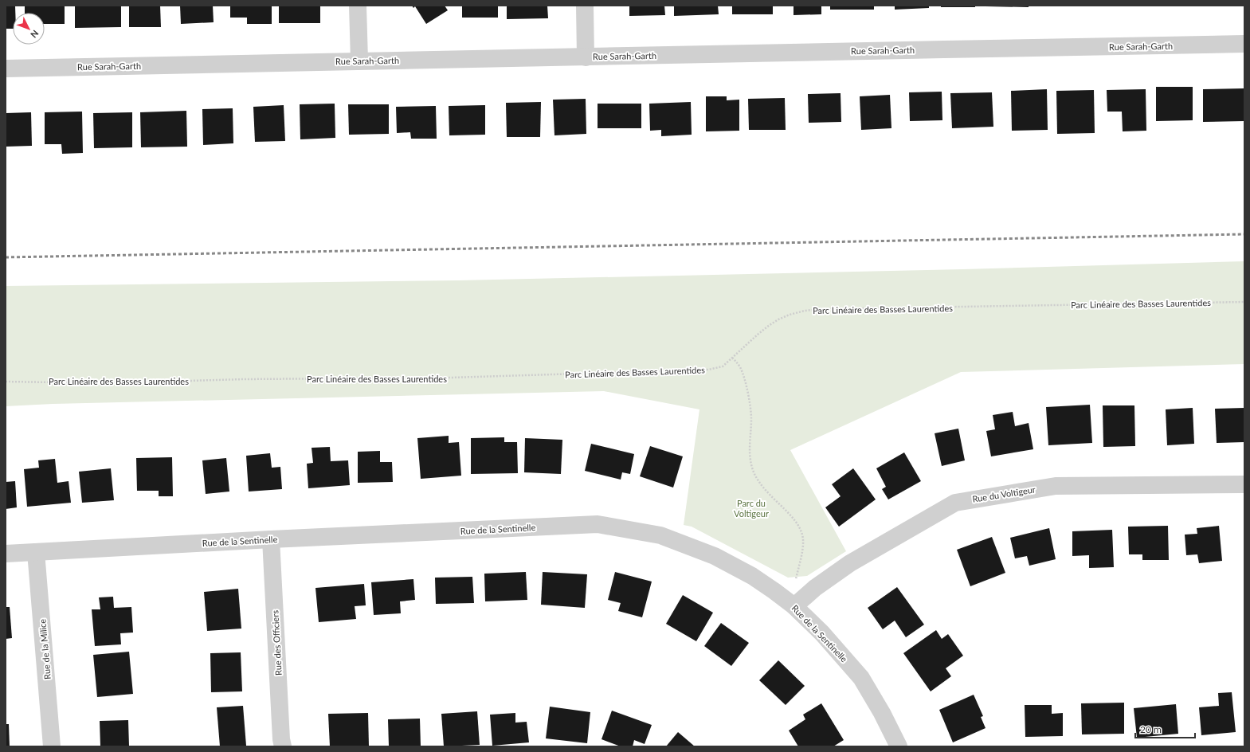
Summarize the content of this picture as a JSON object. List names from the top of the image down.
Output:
{
  "streets": {
    "street": [
      "Rue Sarah-Garth",
      "Rue du Voltigeur",
      "Rue de la Sentinelle",
      "Rue des Officiers",
      "Rue de la Milice"
    ],
    "path": ["Parc Linéaire des Basses Laurentides"]
  },
  "crossings": [
    ["Rue du Voltigeur", "Rue de la Sentinelle"],
    ["Rue de la Sentinelle", "Rue des Officiers"],
    ["Rue de la Sentinelle", "Rue de la Milice"]
  ],
  "parks": ["Parc du Voltigeur"],
  "scale_bar": "20 m",
  "north": "bottom right"
}
